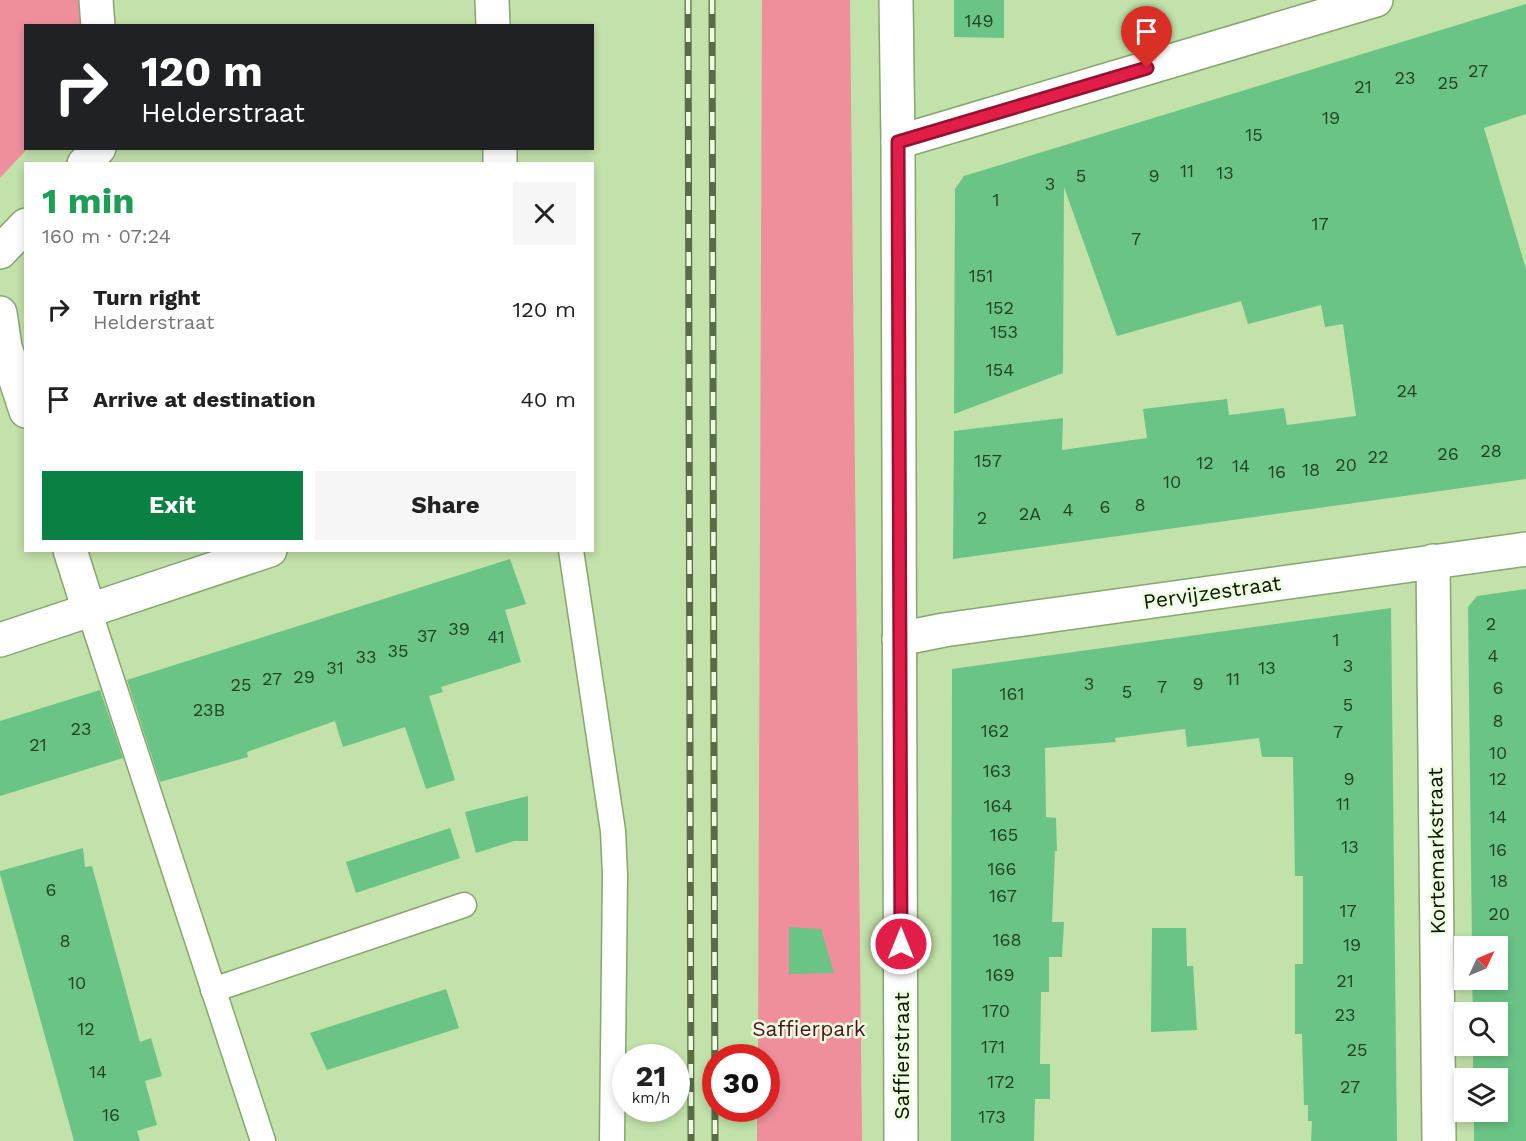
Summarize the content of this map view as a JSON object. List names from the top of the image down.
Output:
{
  "streets": {
    "street": ["Pervijzestraat", "Kortemarkstraat", "Saffierstraat"]
  },
  "crossings": [
    ["Pervijzestraat", "Kortemarkstraat"],
    ["Pervijzestraat", "Saffierstraat"]
  ],
  "parks": ["Saffierpark"],
  "house_numbers": [
    "149",
    "27",
    "23",
    "25",
    "21",
    "19",
    "15",
    "11",
    "13",
    "5",
    "9",
    "3",
    "1",
    "17",
    "7",
    "151",
    "152",
    "153",
    "154",
    "24",
    "28",
    "26",
    "22",
    "157",
    "12",
    "20",
    "14",
    "18",
    "16",
    "10",
    "8",
    "6",
    "4",
    "2A",
    "2",
    "2",
    "39",
    "37",
    "41",
    "1",
    "35",
    "4",
    "33",
    "3",
    "31",
    "13",
    "29",
    "27",
    "11",
    "3",
    "9",
    "25",
    "7",
    "6",
    "5",
    "161",
    "5",
    "23B",
    "8",
    "23",
    "162",
    "7",
    "21",
    "10",
    "163",
    "9",
    "12",
    "11",
    "164",
    "14",
    "165",
    "13",
    "16",
    "166",
    "18",
    "6",
    "167",
    "17",
    "20",
    "168",
    "8",
    "19",
    "169",
    "21",
    "10",
    "170",
    "23",
    "12",
    "171",
    "25",
    "14",
    "172",
    "27",
    "16",
    "173"
  ],
  "north": "top right",
  "page": {
    "turn": ["120 m", "Helderstraat"],
    "heading": ["1 min", "160 m · 07:24"],
    "list": [
      {
        "name": "Turn right",
        "note": "Helderstraat",
        "value": "120 m"
      },
      {
        "name": "Arrive at destination",
        "value": "40 m"
      }
    ],
    "buttons": ["Exit", "Share"],
    "speed": "21 km/h",
    "limit": "30"
  }
}
